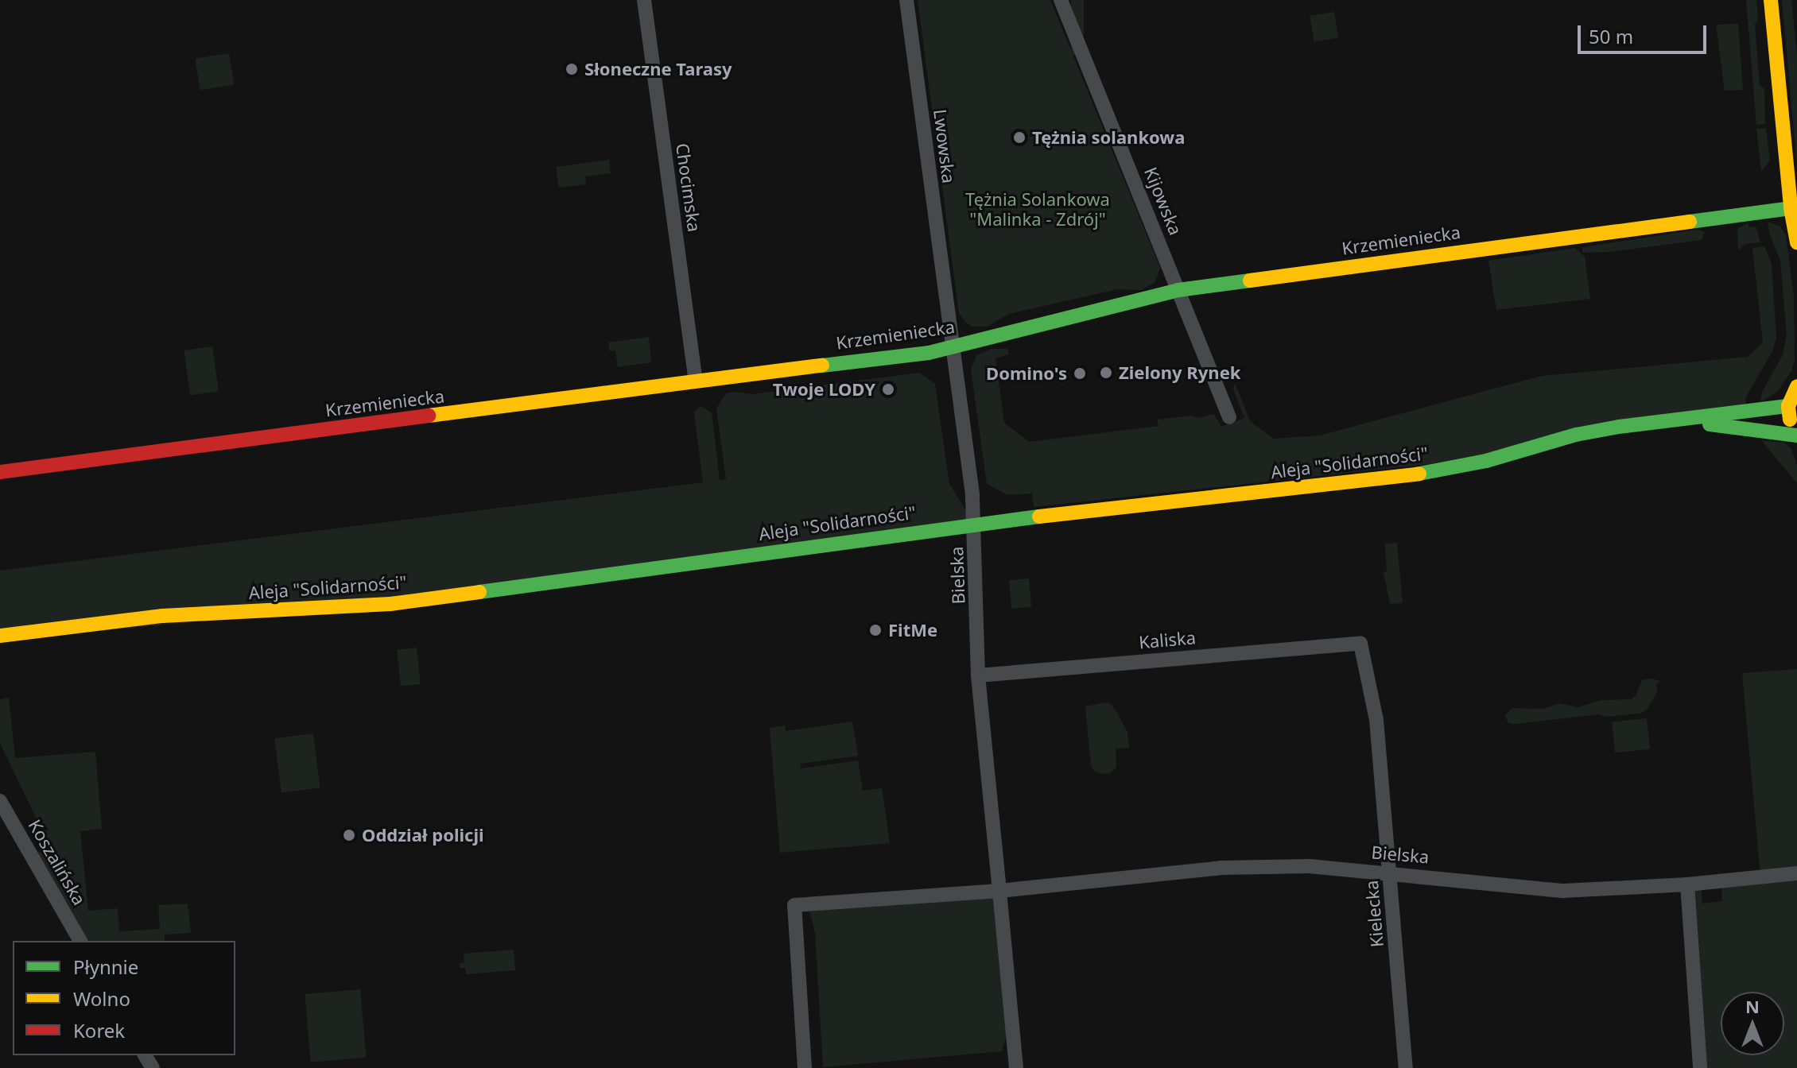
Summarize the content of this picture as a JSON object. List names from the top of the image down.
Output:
{
  "streets": {
    "street": [
      "Lwowska",
      "Chocimska",
      "Kijowska",
      "Krzemieniecka",
      "Aleja \"Solidarności\"",
      "Bielska",
      "Kaliska",
      "Koszalińska",
      "Kielecka"
    ]
  },
  "crossings": [
    ["Lwowska", "Krzemieniecka"],
    ["Lwowska", "Aleja \"Solidarności\""],
    ["Lwowska", "Bielska"],
    ["Chocimska", "Krzemieniecka"],
    ["Kijowska", "Krzemieniecka"],
    ["Aleja \"Solidarności\"", "Bielska"],
    ["Bielska", "Kaliska"],
    ["Bielska", "Kielecka"],
    ["Kaliska", "Kielecka"]
  ],
  "parks": ["Tężnia Solankowa \"Malinka - Zdrój\""],
  "places": [
    "Słoneczne Tarasy",
    "Tężnia solankowa",
    "Zielony Rynek",
    "Domino's",
    "Twoje LODY",
    "FitMe",
    "Oddział policji"
  ],
  "legend": ["Płynnie", "Wolno", "Korek"],
  "scale_bar": "50 m",
  "north": "top"
}
